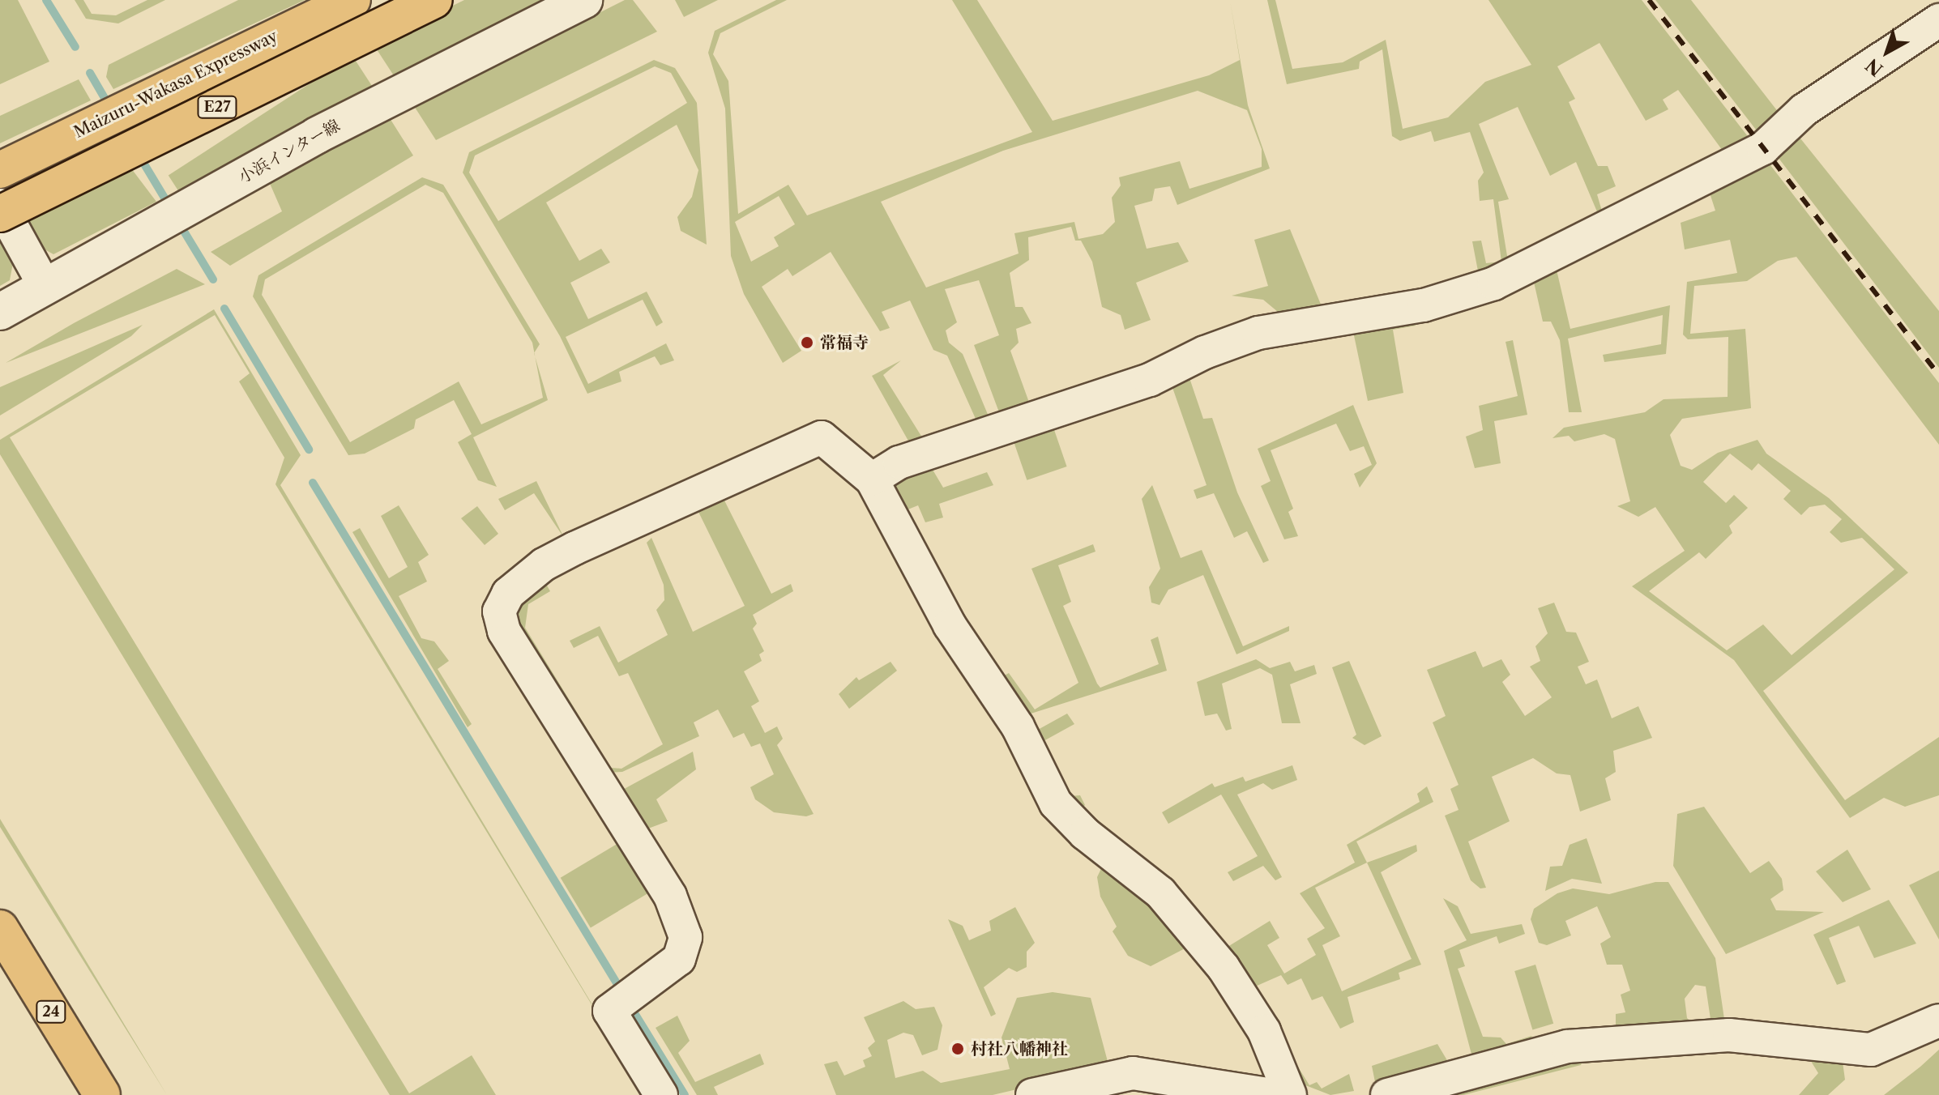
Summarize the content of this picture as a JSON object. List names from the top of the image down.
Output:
{
  "streets": {
    "main road": [
      "Maizuru-Wakasa Expressway",
      "E27",
      "小浜インター線",
      "24"
    ]
  },
  "places": ["常福寺", "村社八幡神社"],
  "north": "bottom left"
}
